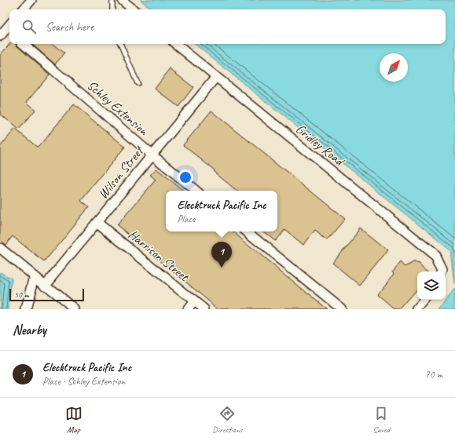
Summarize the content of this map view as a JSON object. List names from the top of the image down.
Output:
{
  "streets": {
    "street": [
      "Schley Extension",
      "Gridley Road",
      "Wilson Street",
      "Harrison Street"
    ]
  },
  "crossings": [
    ["Schley Extension", "Wilson Street"],
    ["Gridley Road", "Wilson Street"],
    ["Wilson Street", "Harrison Street"]
  ],
  "scale_bar": "50 m",
  "north": "top right",
  "page": {
    "search": "Search here",
    "popup": ["Elecktruck Pacific Inc", "Place"],
    "pins": "1",
    "scale": "50 m",
    "heading": "Nearby",
    "list": [
      {
        "mark": "1",
        "name": "Elecktruck Pacific Inc",
        "note": "Place · Schley Extension",
        "value": "70 m"
      }
    ],
    "nav": ["Map", "Directions", "Saved"]
  }
}
